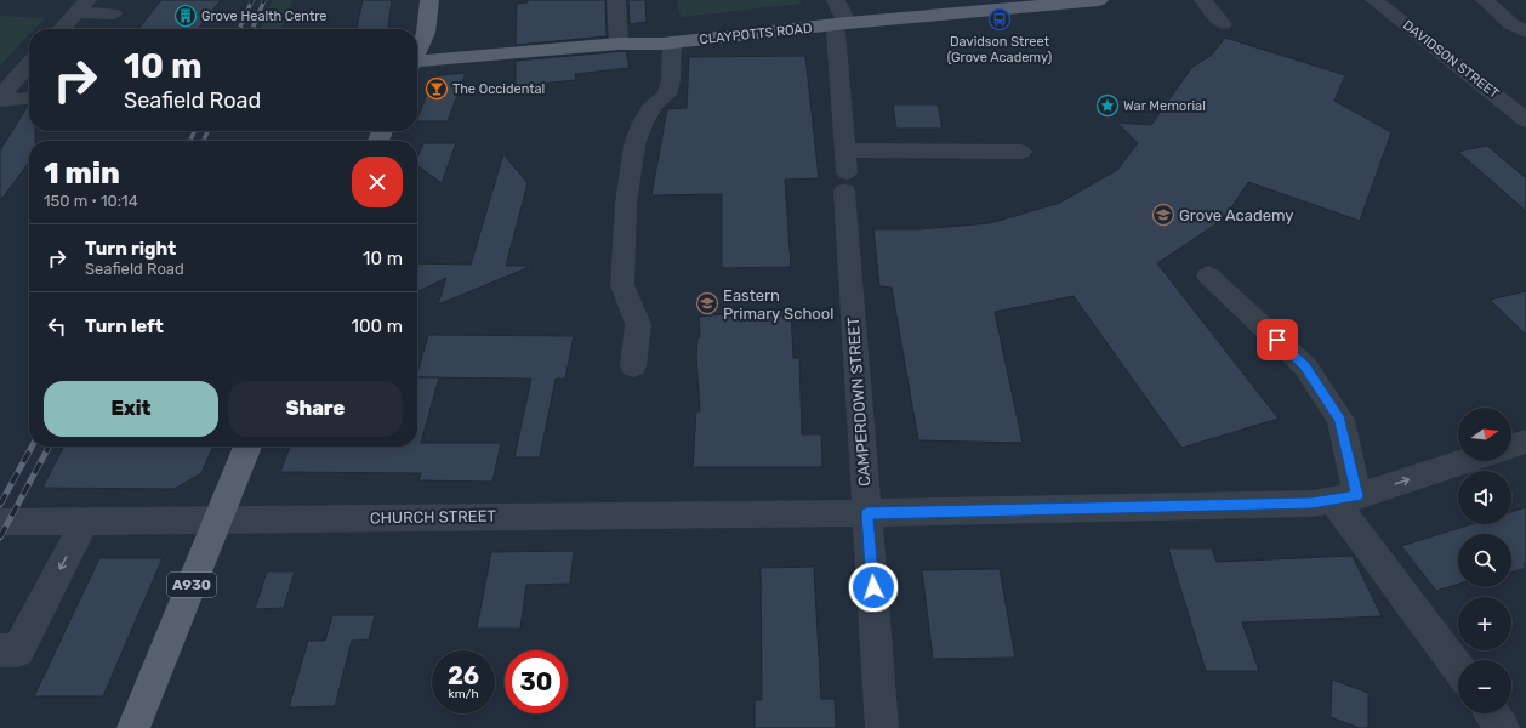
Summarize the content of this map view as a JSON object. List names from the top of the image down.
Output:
{
  "streets": {
    "main road": ["CLAYPOTTS ROAD", "A930"],
    "street": ["DAVIDSON STREET", "CAMPERDOWN STREET", "CHURCH STREET"]
  },
  "crossings": [
    ["CLAYPOTTS ROAD", "CAMPERDOWN STREET"],
    ["CAMPERDOWN STREET", "CHURCH STREET"],
    ["CHURCH STREET", "A930"]
  ],
  "places": {
    "building": ["Grove Health Centre"],
    "bus stop": ["Davidson Street (Grove Academy)"],
    "bar": ["The Occidental"],
    "place": ["War Memorial"],
    "school or university": ["Grove Academy", "Eastern Primary School"]
  },
  "north": "right",
  "page": {
    "turn": ["10 m", "Seafield Road"],
    "heading": ["1 min", "150 m · 10:14"],
    "list": [
      {
        "name": "Turn right",
        "note": "Seafield Road",
        "value": "10 m"
      },
      {
        "name": "Turn left",
        "value": "100 m"
      }
    ],
    "buttons": ["Exit", "Share"],
    "map_buttons": ["+", "−"],
    "speed": "26 km/h",
    "limit": "30"
  }
}
